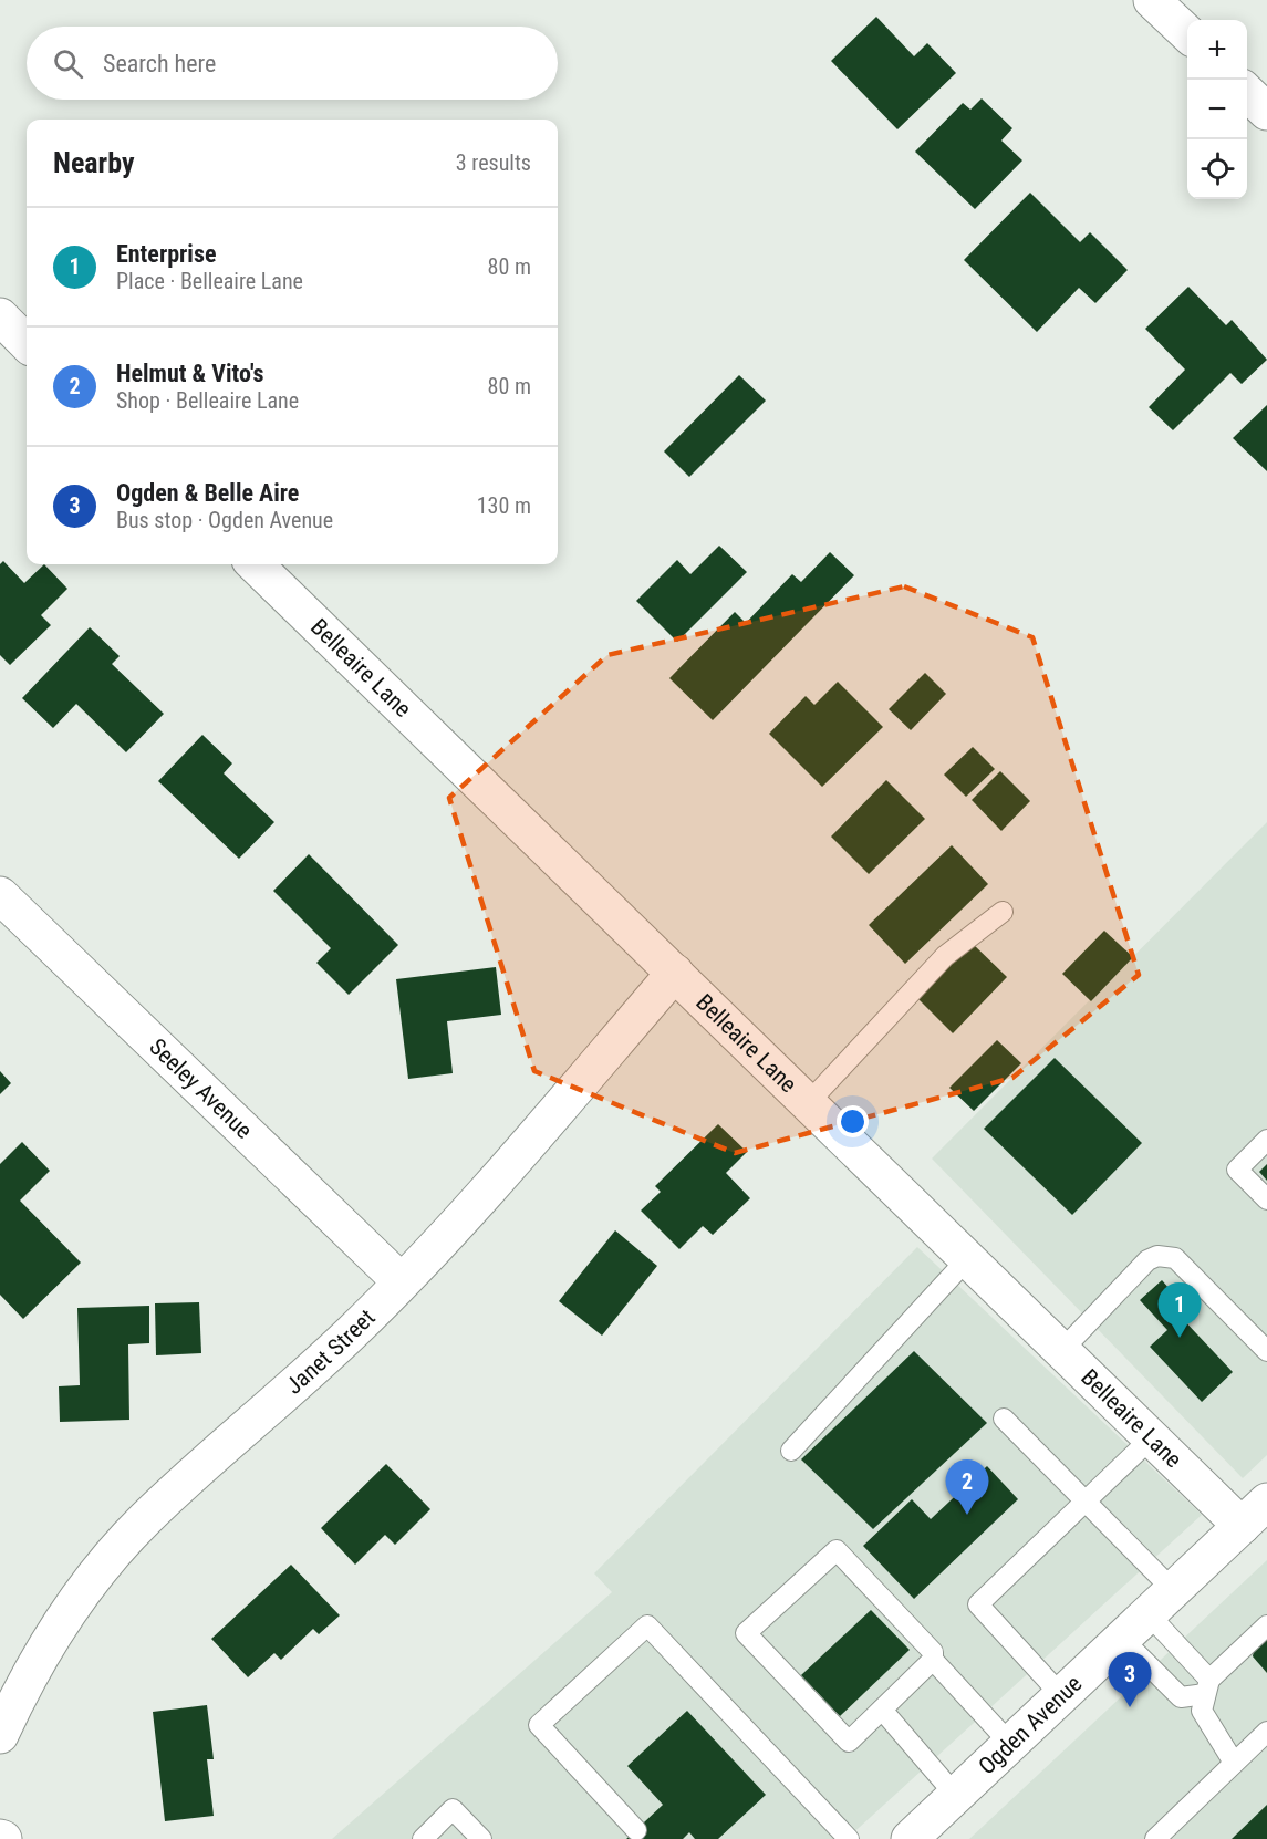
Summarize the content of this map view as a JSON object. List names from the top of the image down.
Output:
{
  "streets": {
    "street": [
      "Belleaire Lane",
      "Seeley Avenue",
      "Janet Street",
      "Ogden Avenue"
    ]
  },
  "crossings": [
    ["Belleaire Lane", "Janet Street"],
    ["Belleaire Lane", "Ogden Avenue"],
    ["Seeley Avenue", "Janet Street"]
  ],
  "page": {
    "map_buttons": ["+", "−"],
    "search": "Search here",
    "heading": ["Nearby", "3 results"],
    "list": [
      {
        "mark": "1",
        "name": "Enterprise",
        "note": "Place · Belleaire Lane",
        "value": "80 m"
      },
      {
        "mark": "2",
        "name": "Helmut & Vito's",
        "note": "Shop · Belleaire Lane",
        "value": "80 m"
      },
      {
        "mark": "3",
        "name": "Ogden & Belle Aire",
        "note": "Bus stop · Ogden Avenue",
        "value": "130 m"
      }
    ],
    "pins": ["1", "2", "3"]
  }
}
